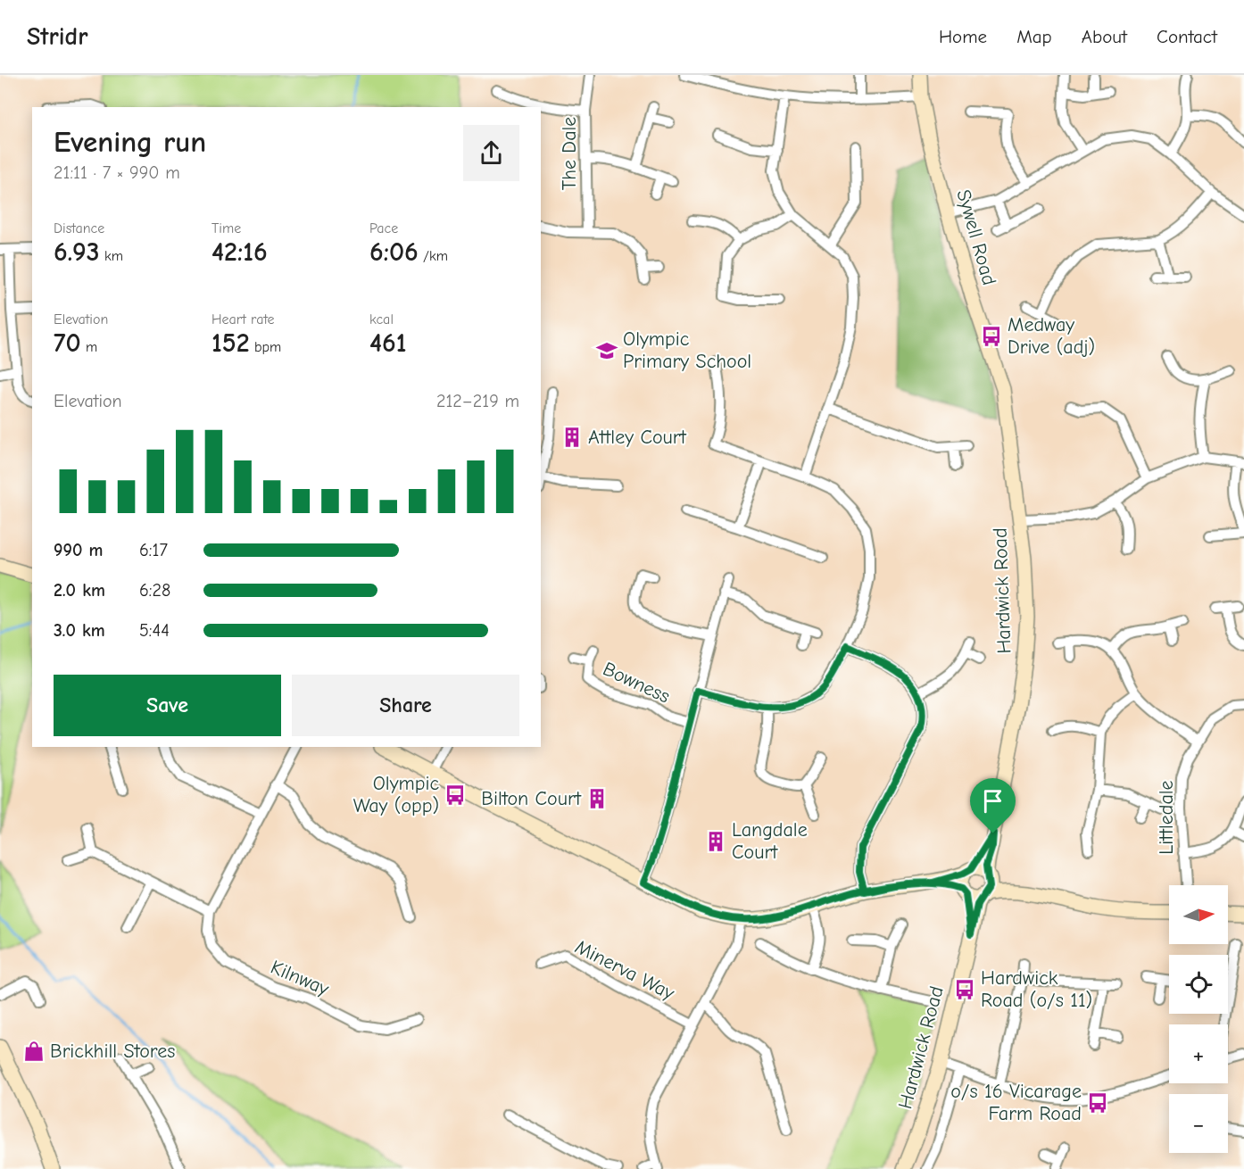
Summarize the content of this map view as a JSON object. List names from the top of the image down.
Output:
{
  "streets": {
    "street": [
      "The Dale",
      "Sywell Road",
      "Hardwick Road",
      "Bowness",
      "Littledale",
      "Minerva Way",
      "Kilnway"
    ]
  },
  "crossings": [
    ["Sywell Road", "Hardwick Road"]
  ],
  "places": {
    "bus stop": [
      "Medway Drive (adj)",
      "Olympic Way (opp)",
      "Hardwick Road (o/s 11)",
      "o/s 16 Vicarage Farm Road"
    ],
    "school or university": ["Olympic Primary School"],
    "building": ["Attley Court", "Bilton Court", "Langdale Court"],
    "shop": ["Brickhill Stores"]
  },
  "north": "right",
  "page": {
    "header": "Stridr",
    "nav": [
      "Home",
      "Map",
      "About",
      "Contact"
    ],
    "heading": ["Evening run", "21:11 · 7 × 990 m"],
    "stats": [
      ["Distance", "6.93 km"],
      ["Time", "42:16"],
      ["Pace", "6:06 /km"],
      ["Elevation", "70 m"],
      ["Heart rate", "152 bpm"],
      ["kcal", "461"]
    ],
    "chart": ["Elevation", "212–219 m"],
    "list": [
      {
        "name": "990 m",
        "note": "6:17"
      },
      {
        "name": "2.0 km",
        "note": "6:28"
      },
      {
        "name": "3.0 km",
        "note": "5:44"
      }
    ],
    "buttons": ["Save", "Share"],
    "map_buttons": ["+", "−"]
  }
}
